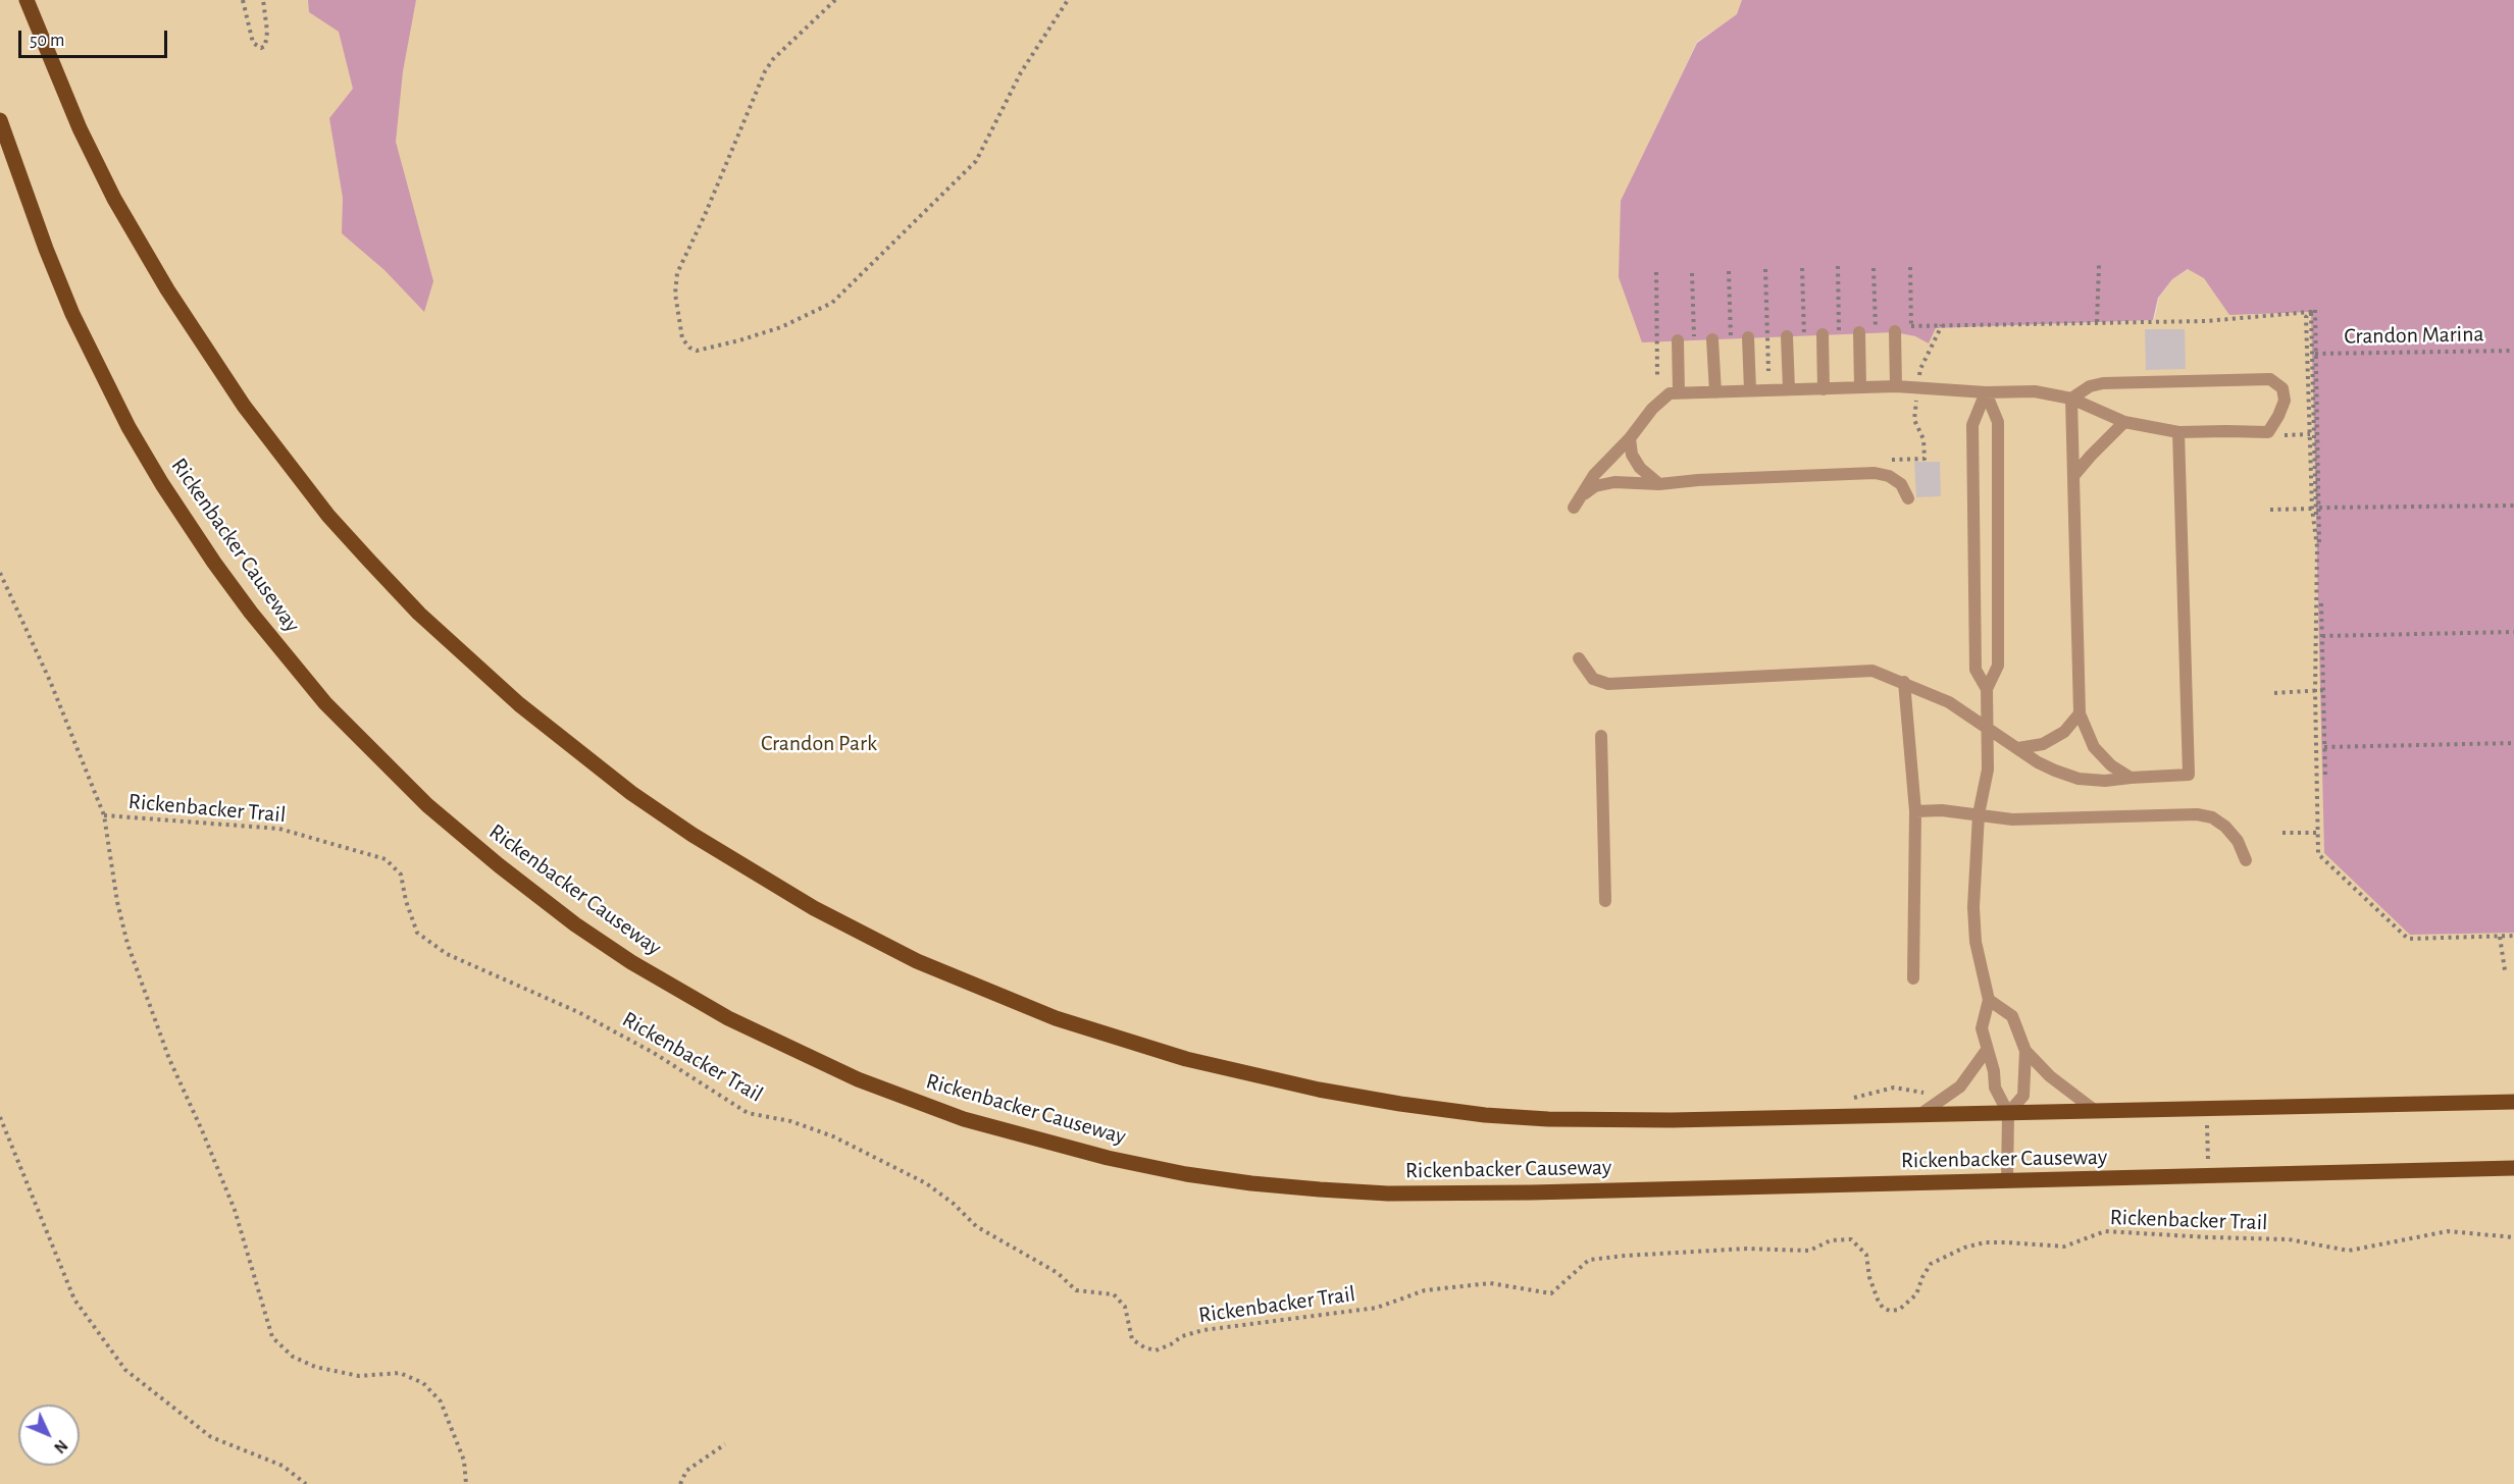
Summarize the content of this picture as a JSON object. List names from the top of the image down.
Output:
{
  "streets": {
    "main road": ["Rickenbacker Causeway"],
    "path": ["Crandon Marina", "Rickenbacker Trail"]
  },
  "parks": ["Crandon Park"],
  "scale_bar": "50 m",
  "north": "bottom right"
}
